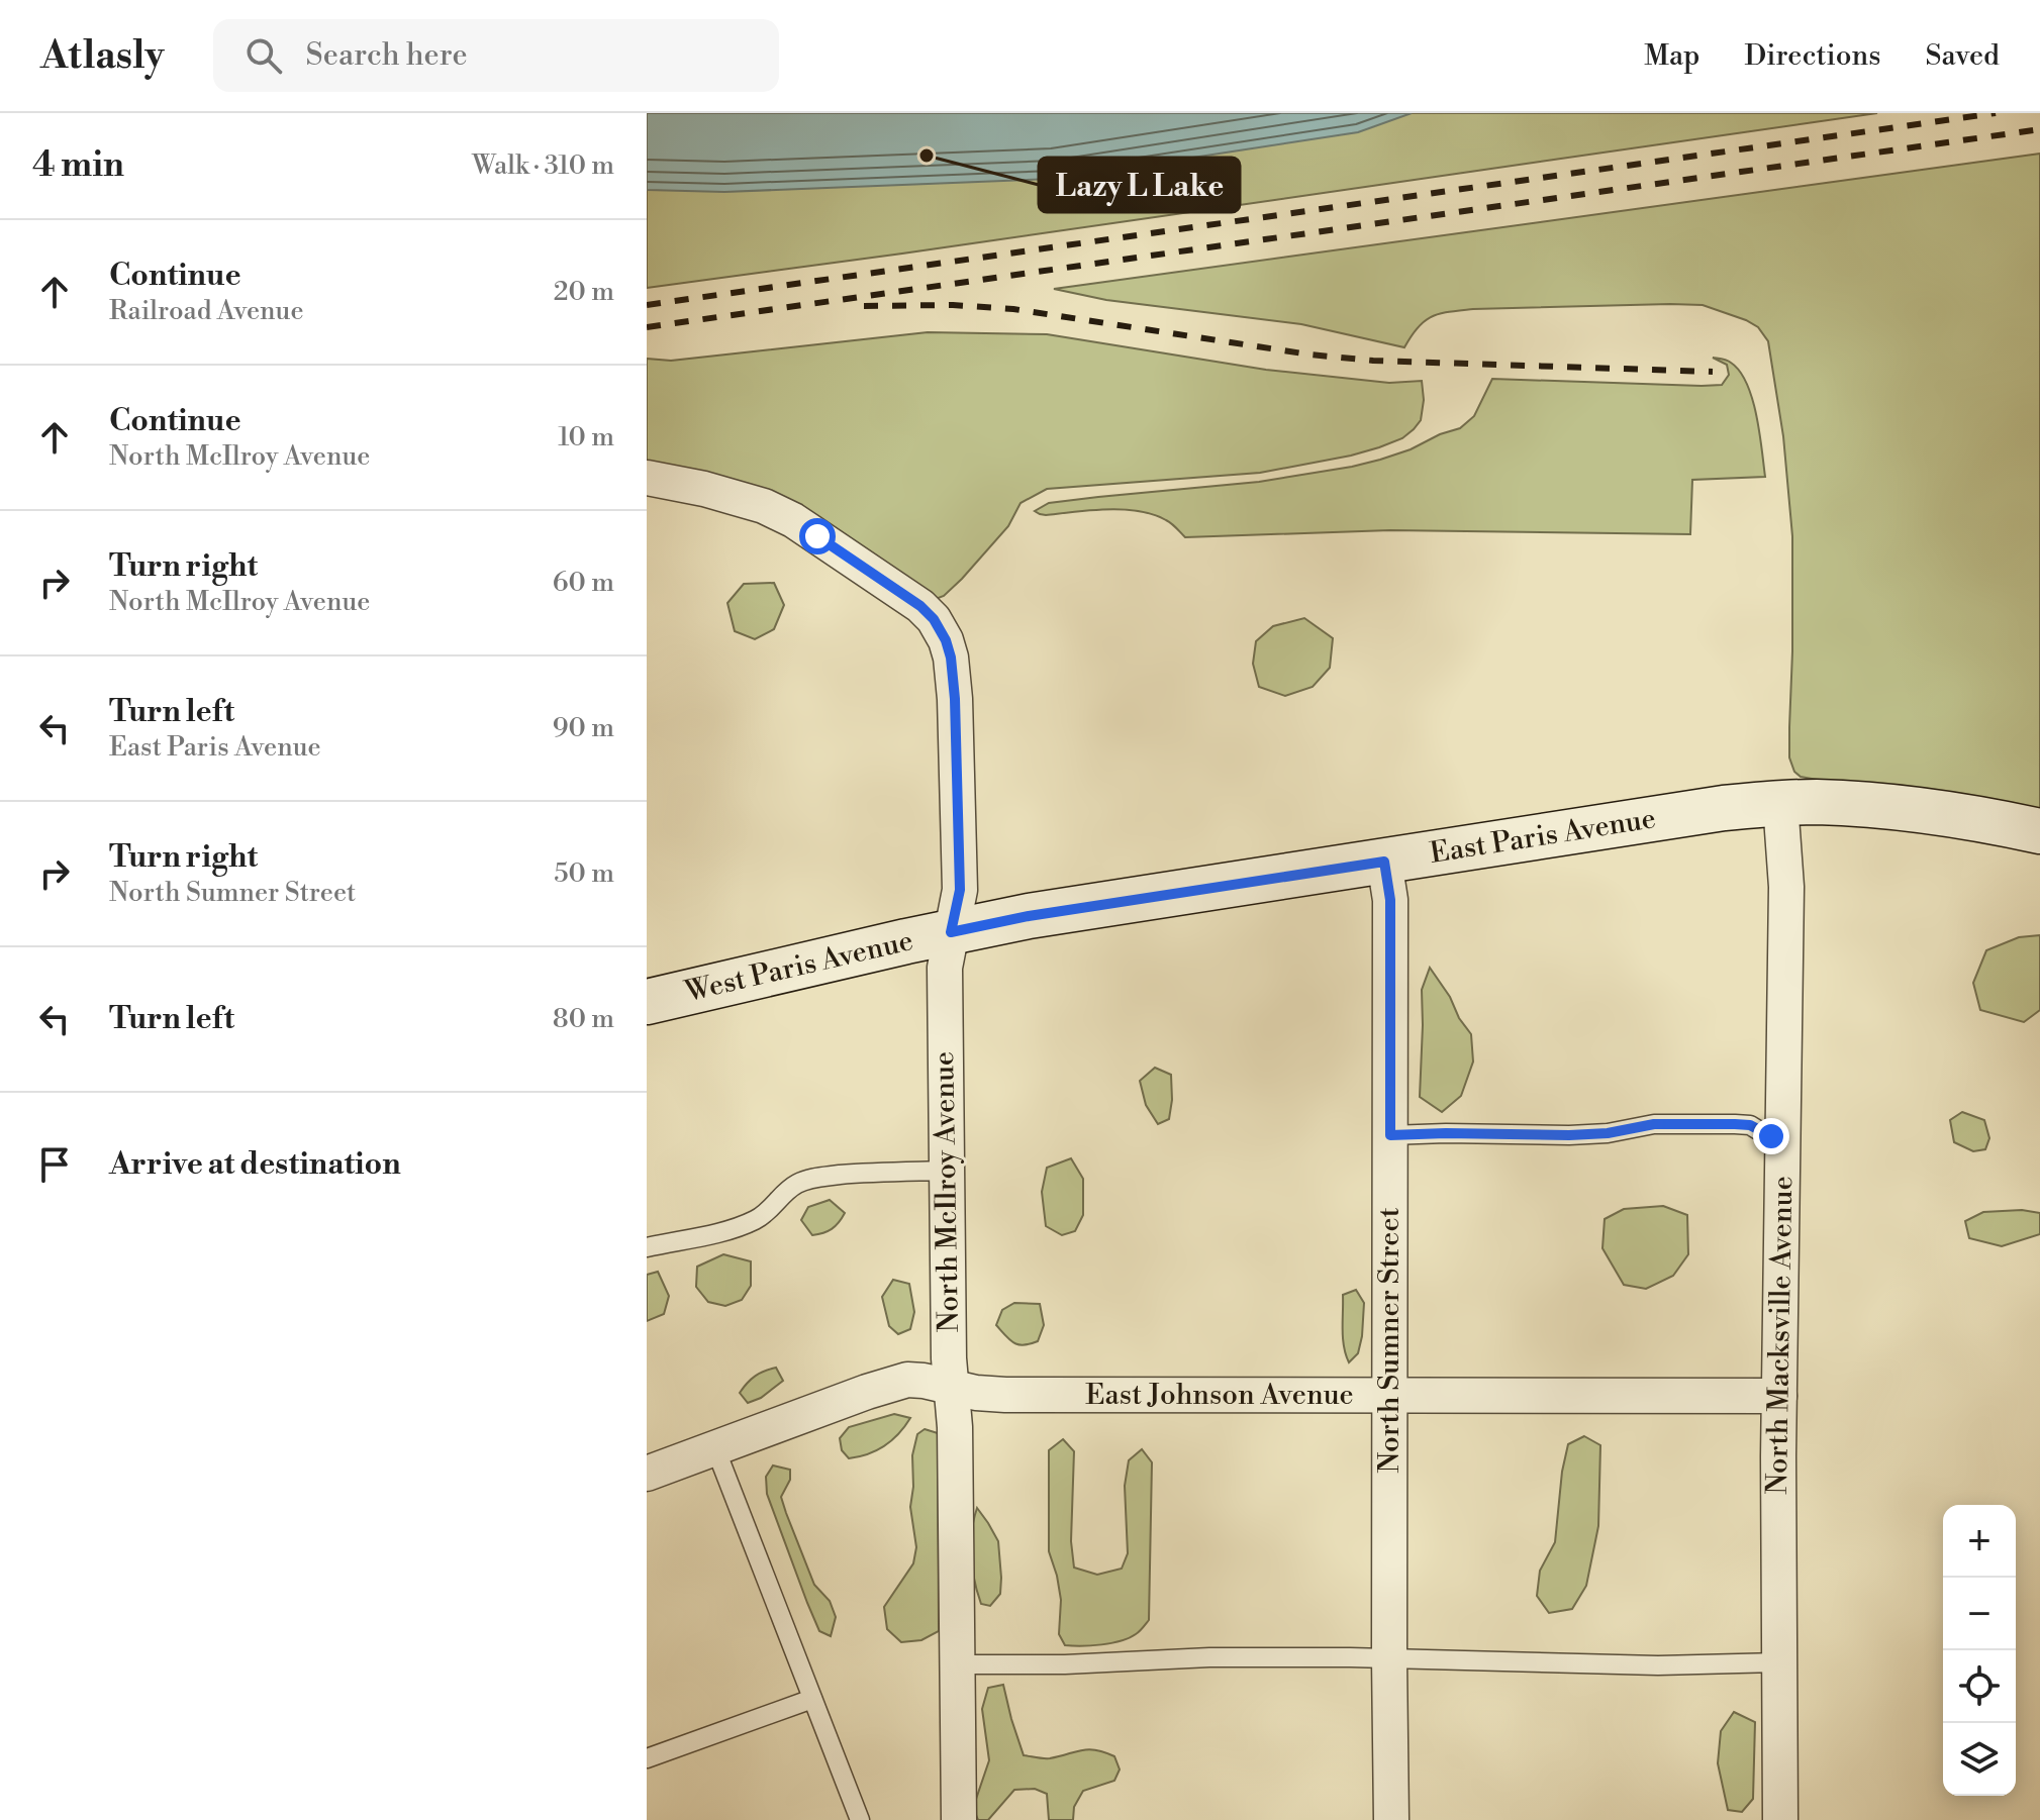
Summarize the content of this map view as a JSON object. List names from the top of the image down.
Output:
{
  "streets": {
    "street": [
      "East Paris Avenue",
      "West Paris Avenue",
      "North McIlroy Avenue",
      "North Macksville Avenue",
      "North Sumner Street",
      "East Johnson Avenue"
    ]
  },
  "crossings": [
    ["East Paris Avenue", "West Paris Avenue"],
    ["East Paris Avenue", "North McIlroy Avenue"],
    ["East Paris Avenue", "North Macksville Avenue"],
    ["East Paris Avenue", "North Sumner Street"],
    ["West Paris Avenue", "North McIlroy Avenue"],
    ["North McIlroy Avenue", "East Johnson Avenue"],
    ["North Macksville Avenue", "East Johnson Avenue"],
    ["North Sumner Street", "East Johnson Avenue"]
  ],
  "places": ["Lazy L Lake"],
  "page": {
    "header": "Atlasly",
    "search": "Search here",
    "nav": ["Map", "Directions", "Saved"],
    "heading": ["4 min", "Walk · 310 m"],
    "list": [
      ["Continue", "Railroad Avenue", "20 m"],
      ["Continue", "North McIlroy Avenue", "10 m"],
      ["Turn right", "North McIlroy Avenue", "60 m"],
      ["Turn left", "East Paris Avenue", "90 m"],
      ["Turn right", "North Sumner Street", "50 m"],
      ["Turn left", "80 m"],
      "Arrive at destination"
    ],
    "map_buttons": ["+", "−"]
  }
}
